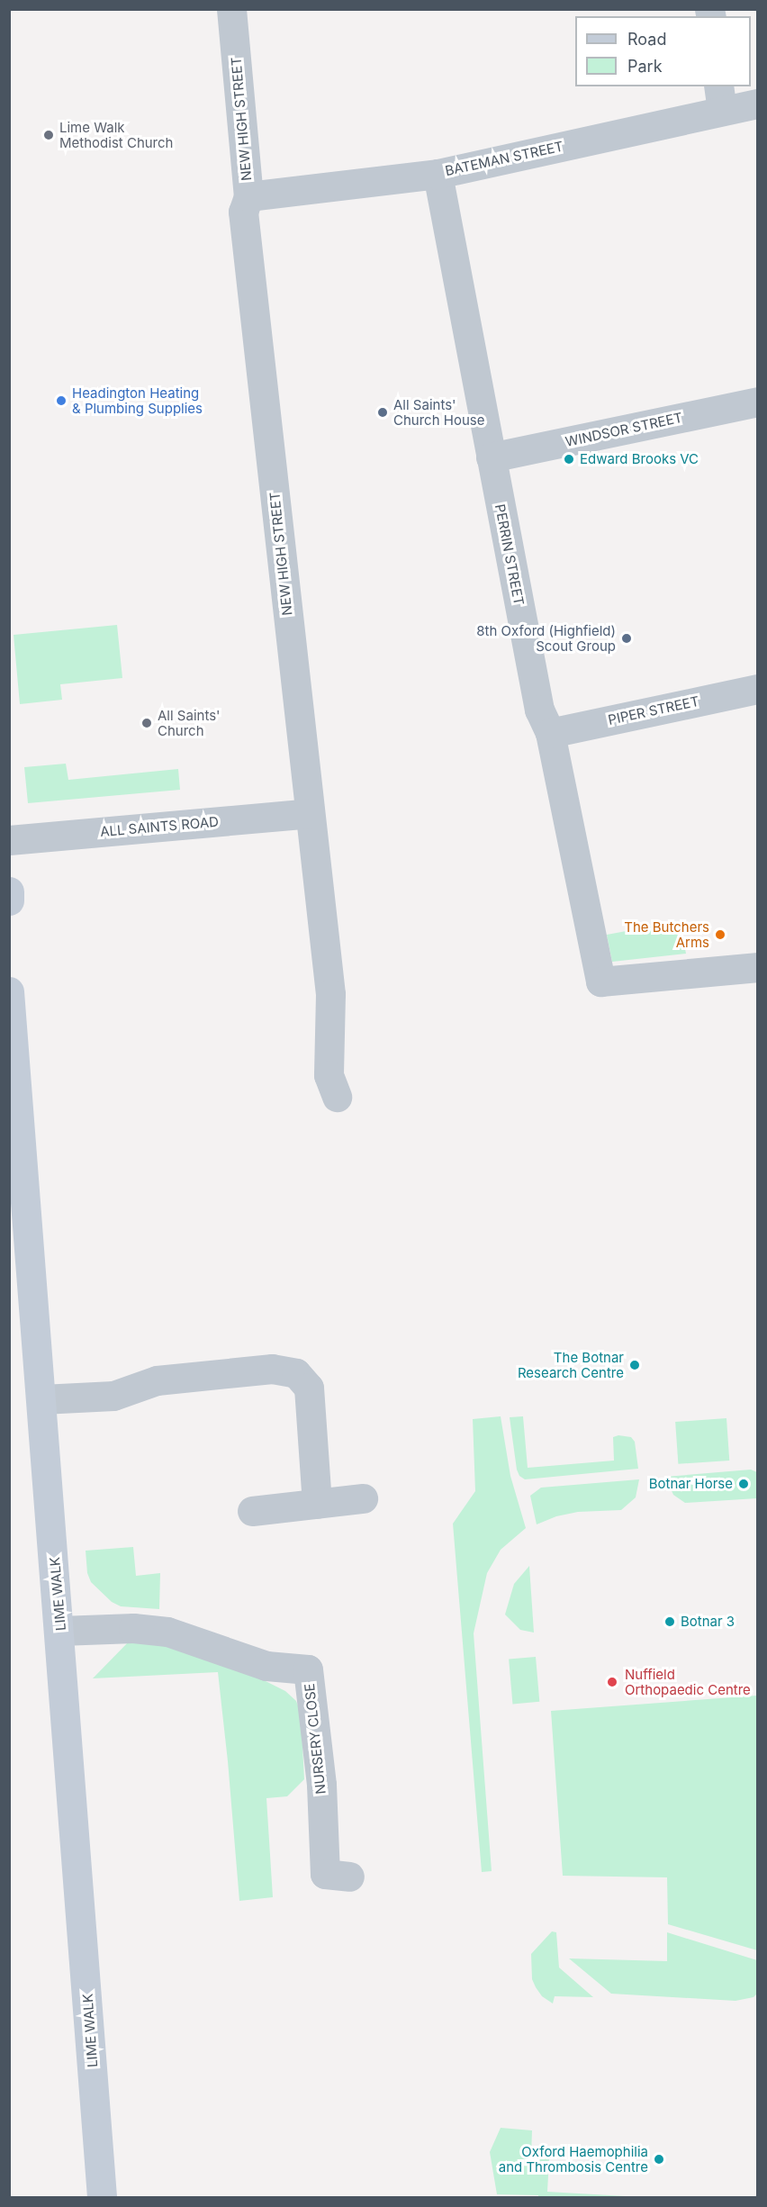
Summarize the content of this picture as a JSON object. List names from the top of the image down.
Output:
{
  "streets": {
    "street": [
      "NEW HIGH STREET",
      "BATEMAN STREET",
      "WINDSOR STREET",
      "PERRIN STREET",
      "PIPER STREET",
      "ALL SAINTS ROAD",
      "LIME WALK",
      "NURSERY CLOSE"
    ]
  },
  "crossings": [
    ["NEW HIGH STREET", "BATEMAN STREET"],
    ["NEW HIGH STREET", "ALL SAINTS ROAD"],
    ["BATEMAN STREET", "PERRIN STREET"],
    ["WINDSOR STREET", "PERRIN STREET"],
    ["PERRIN STREET", "PIPER STREET"],
    ["LIME WALK", "NURSERY CLOSE"]
  ],
  "places": [
    "Lime Walk Methodist Church",
    "Headington Heating & Plumbing Supplies",
    "All Saints' Church House",
    "Edward Brooks VC",
    "8th Oxford (Highfield) Scout Group",
    "All Saints' Church",
    "The Butchers Arms",
    "The Botnar Research Centre",
    "Botnar Horse",
    "Botnar 3",
    "Nuffield Orthopaedic Centre",
    "Oxford Haemophilia and Thrombosis Centre"
  ],
  "legend": ["Road", "Park"]
}
